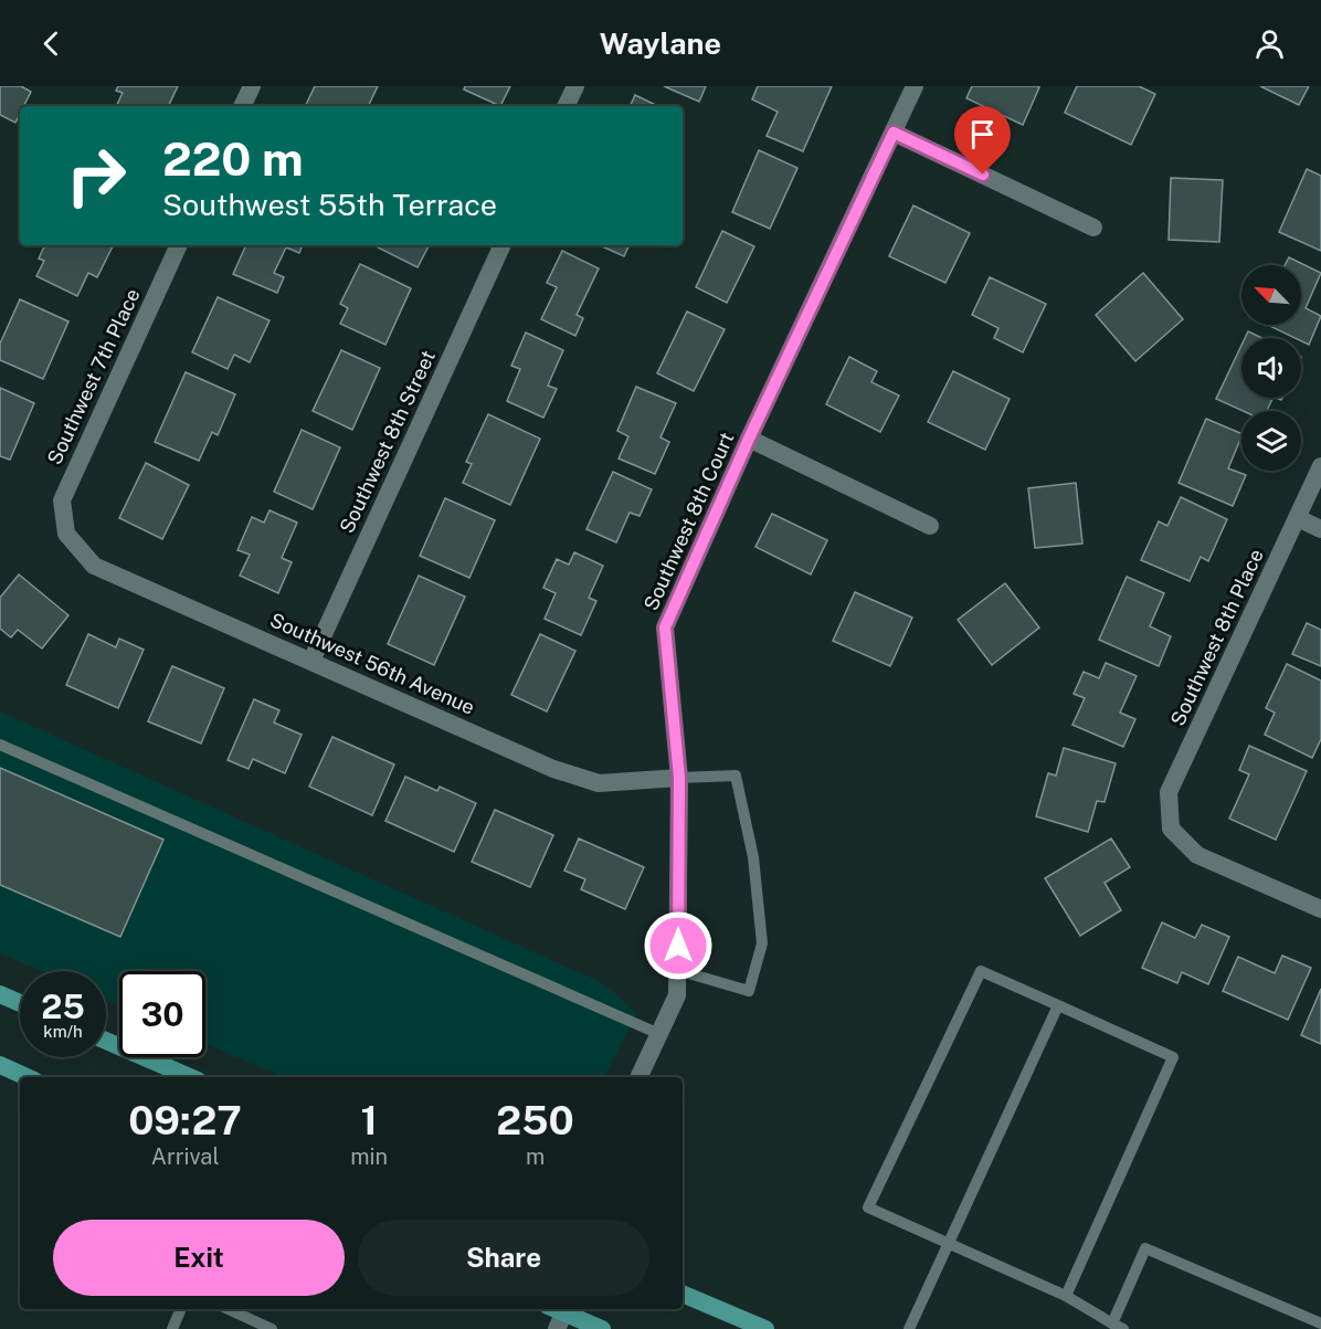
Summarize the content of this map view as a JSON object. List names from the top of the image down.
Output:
{
  "streets": {
    "street": [
      "Southwest 7th Place",
      "Southwest 8th Street",
      "Southwest 8th Court",
      "Southwest 8th Place",
      "Southwest 56th Avenue"
    ]
  },
  "crossings": [
    ["Southwest 7th Place", "Southwest 56th Avenue"],
    ["Southwest 8th Street", "Southwest 56th Avenue"],
    ["Southwest 8th Court", "Southwest 56th Avenue"]
  ],
  "north": "top left",
  "page": {
    "header": "Waylane",
    "turn": ["220 m", "Southwest 55th Terrace"],
    "speed": "25 km/h",
    "limit": "30",
    "eta": [
      "09:27",
      "Arrival",
      "1",
      "min",
      "250",
      "m"
    ],
    "buttons": ["Exit", "Share"]
  }
}
